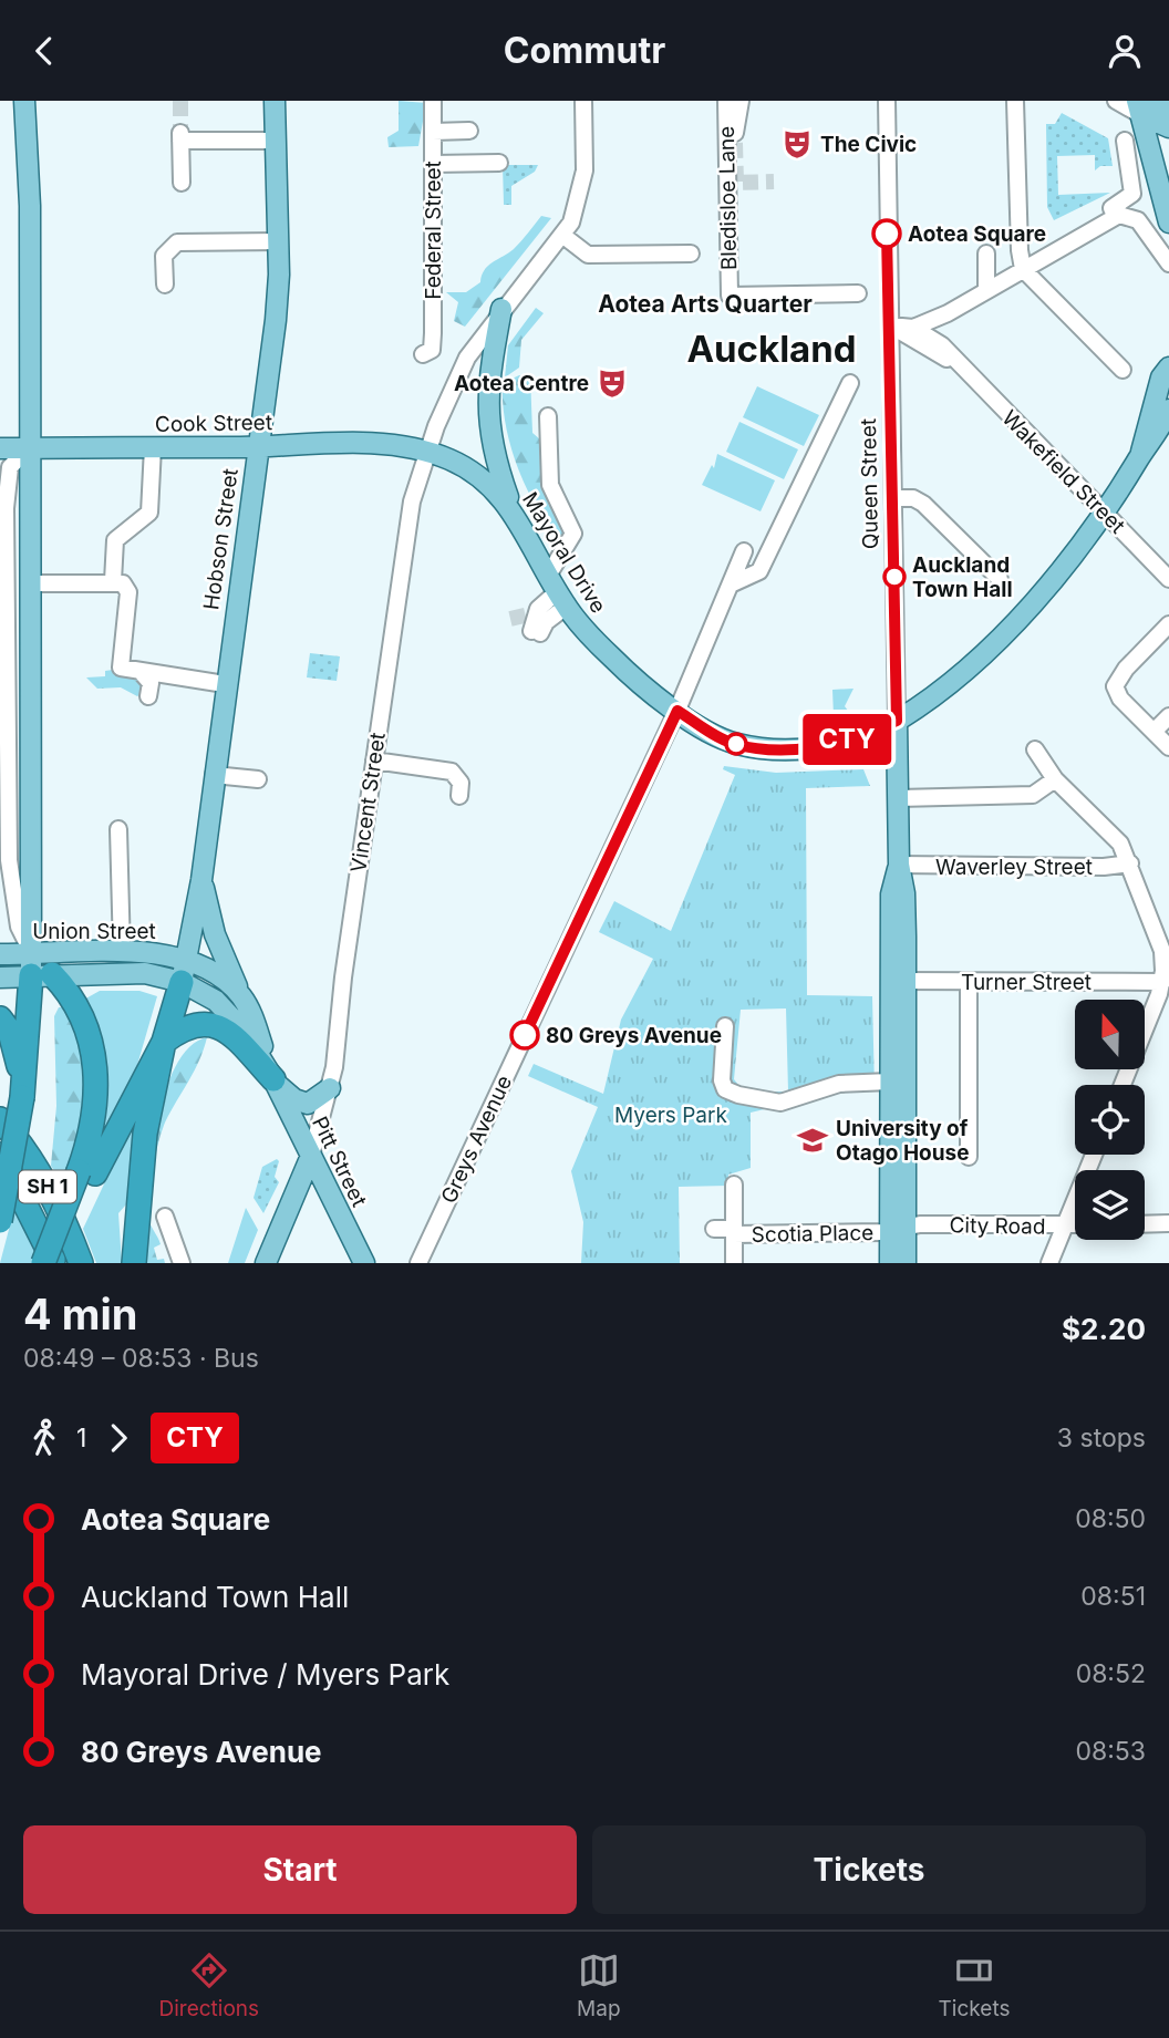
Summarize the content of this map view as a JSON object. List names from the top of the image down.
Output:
{
  "streets": {
    "highway": ["SH 1"],
    "main road": [
      "Cook Street",
      "Queen Street",
      "Hobson Street",
      "Mayoral Drive",
      "Union Street",
      "Pitt Street"
    ],
    "street": [
      "Bledisloe Lane",
      "Federal Street",
      "Wakefield Street",
      "Vincent Street",
      "Waverley Street",
      "Turner Street",
      "Greys Avenue",
      "City Road",
      "Scotia Place"
    ]
  },
  "crossings": [
    ["Cook Street", "Hobson Street"],
    ["Cook Street", "Mayoral Drive"],
    ["Cook Street", "Vincent Street"],
    ["Wakefield Street", "Queen Street"],
    ["Wakefield Street", "Mayoral Drive"],
    ["Queen Street", "Mayoral Drive"],
    ["Queen Street", "Waverley Street"],
    ["Queen Street", "Turner Street"],
    ["Queen Street", "City Road"],
    ["Queen Street", "Scotia Place"],
    ["Hobson Street", "Union Street"],
    ["Hobson Street", "Pitt Street"],
    ["Mayoral Drive", "Vincent Street"],
    ["Mayoral Drive", "Greys Avenue"],
    ["Vincent Street", "Pitt Street"],
    ["Union Street", "Pitt Street"],
    ["City Road", "Scotia Place"]
  ],
  "districts": ["Aotea Arts Quarter", "Auckland"],
  "parks": ["Myers Park"],
  "places": {
    "theatre": ["The Civic", "Aotea Centre"],
    "other": ["Aotea Square", "Auckland Town Hall", "80 Greys Avenue"],
    "school or university": ["University of Otago House"]
  },
  "lines": ["bus line CTY"],
  "north": "top",
  "page": {
    "header": "Commutr",
    "on_map": "CTY",
    "heading": ["4 min", "08:49 – 08:53 · Bus", "$2.20"],
    "legs": ["1", "CTY", "3 stops"],
    "list": [
      {
        "name": "Aotea Square",
        "value": "08:50"
      },
      {
        "name": "Auckland Town Hall",
        "value": "08:51"
      },
      {
        "name": "Mayoral Drive / Myers Park",
        "value": "08:52"
      },
      {
        "name": "80 Greys Avenue",
        "value": "08:53"
      }
    ],
    "buttons": ["Start", "Tickets"],
    "tabs": ["Directions", "Map", "Tickets"]
  }
}
